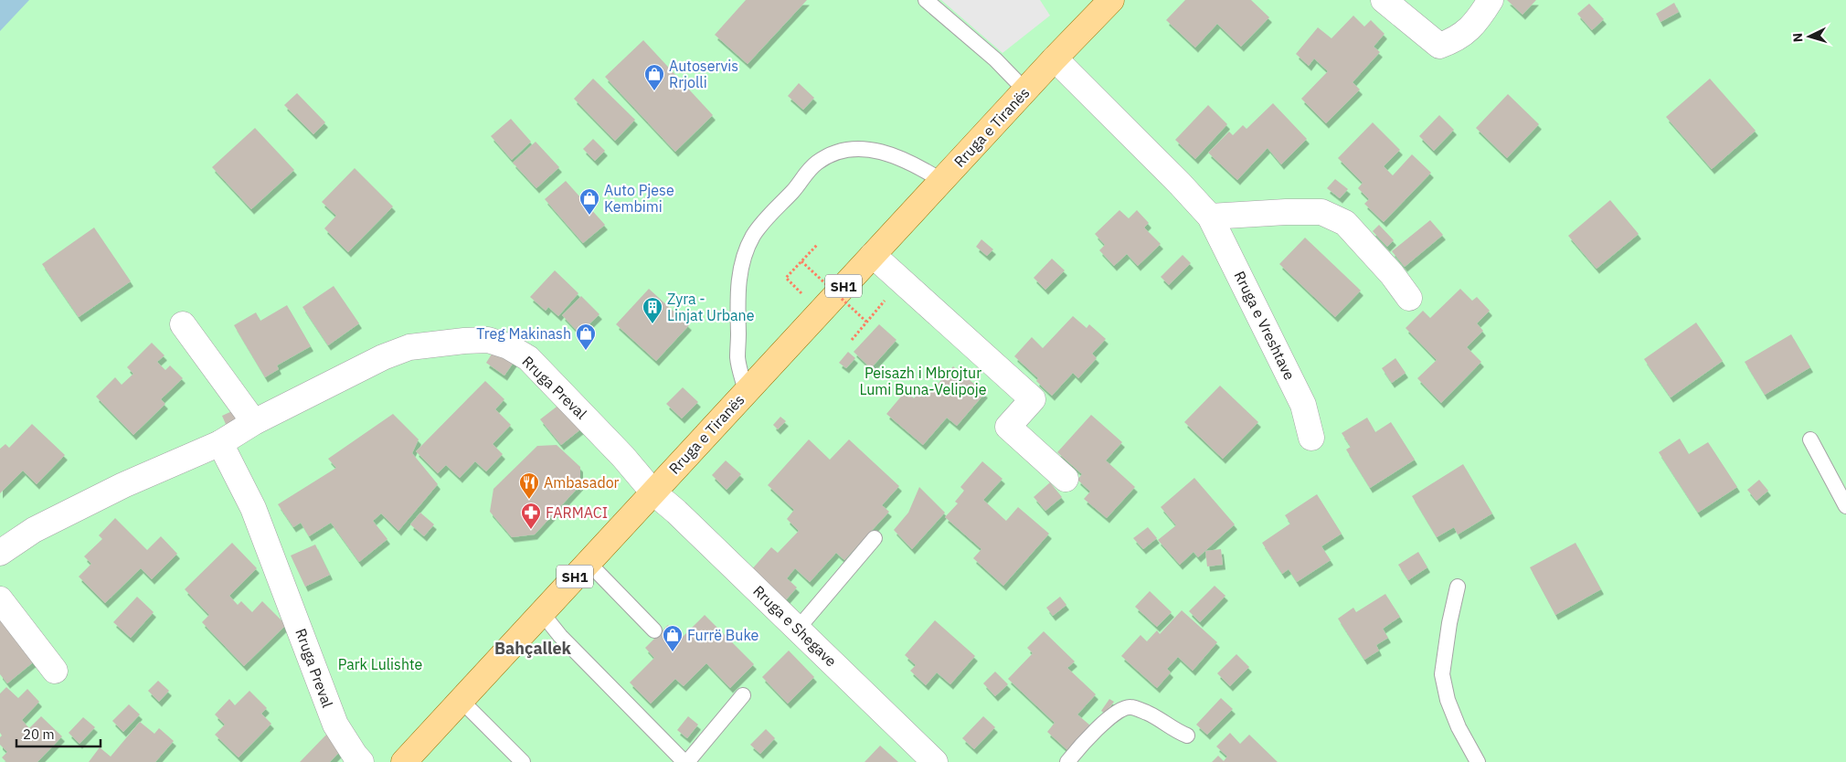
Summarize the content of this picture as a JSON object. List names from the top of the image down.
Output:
{
  "streets": {
    "main road": ["Rruga e Tiranës", "SH1"],
    "street": ["Rruga e Vreshtave", "Rruga Preval", "Rruga e Shegave"]
  },
  "crossings": [
    ["Rruga e Tiranës", "Rruga e Vreshtave"],
    ["Rruga e Tiranës", "Rruga Preval"],
    ["Rruga e Tiranës", "Rruga e Shegave"],
    ["Rruga Preval", "Rruga e Shegave"]
  ],
  "districts": ["Bahçallek"],
  "parks": ["Peisazh i Mbrojtur Lumi Buna-Velipoje", "Park Lulishte"],
  "places": {
    "shop": [
      "Autoservis Rrjolli",
      "Auto Pjese Kembimi",
      "Treg Makinash",
      "Furrë Buke"
    ],
    "building": ["Zyra - Linjat Urbane"],
    "restaurant": ["Ambasador"],
    "pharmacy": ["FARMACI"]
  },
  "scale_bar": "20 m",
  "north": "left"
}
